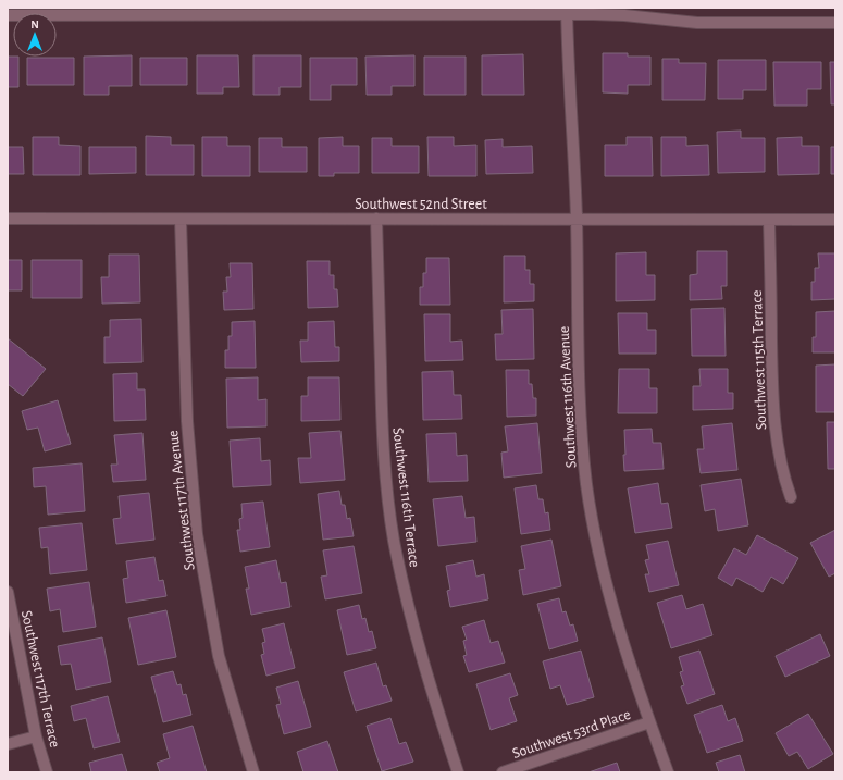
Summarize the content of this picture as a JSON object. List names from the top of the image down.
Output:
{
  "streets": {
    "street": [
      "Southwest 52nd Street",
      "Southwest 115th Terrace",
      "Southwest 116th Avenue",
      "Southwest 116th Terrace",
      "Southwest 117th Avenue",
      "Southwest 117th Terrace",
      "Southwest 53rd Place"
    ]
  },
  "crossings": [
    ["Southwest 52nd Street", "Southwest 115th Terrace"],
    ["Southwest 52nd Street", "Southwest 116th Avenue"],
    ["Southwest 52nd Street", "Southwest 116th Terrace"],
    ["Southwest 52nd Street", "Southwest 117th Avenue"],
    ["Southwest 116th Avenue", "Southwest 53rd Place"]
  ],
  "north": "top"
}
